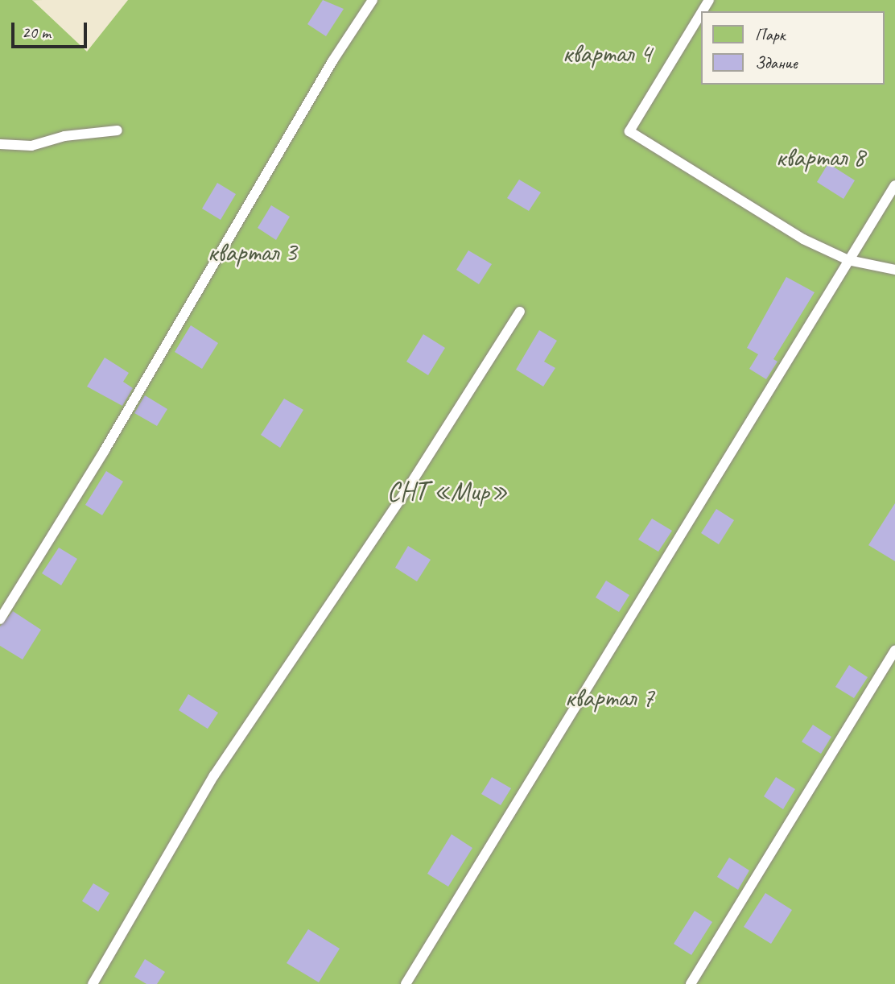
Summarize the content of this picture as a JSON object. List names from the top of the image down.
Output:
{
  "parks": [
    "квартал 4",
    "квартал 8",
    "квартал 3",
    "СНТ «Мир»",
    "квартал 7"
  ],
  "legend": ["Парк", "Здание"],
  "scale_bar": "20 m"
}
